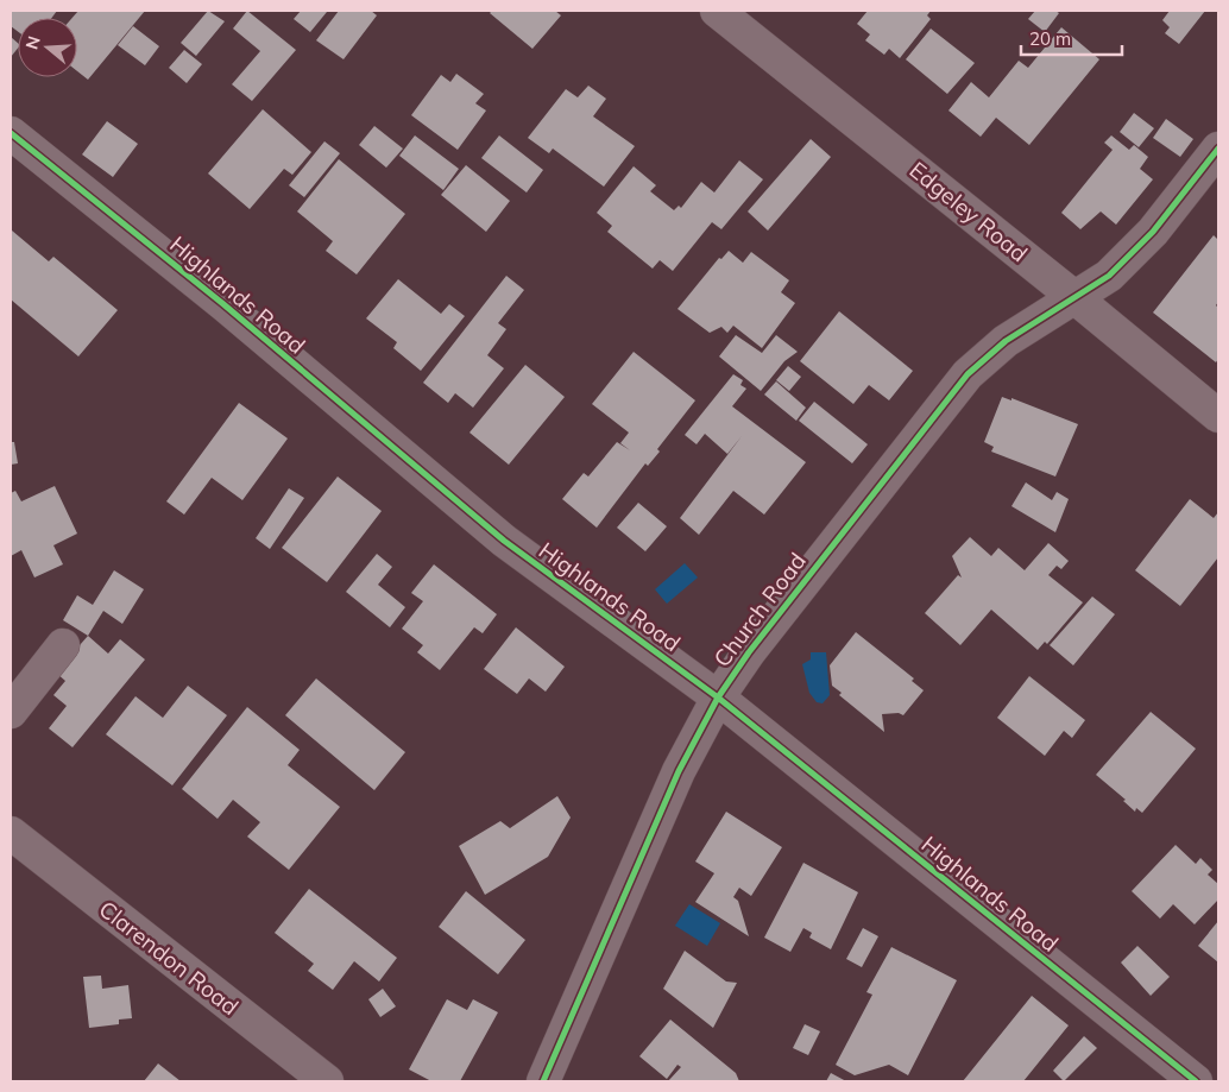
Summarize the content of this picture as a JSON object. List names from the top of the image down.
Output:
{
  "streets": {
    "street": [
      "Edgeley Road",
      "Highlands Road",
      "Church Road",
      "Clarendon Road"
    ]
  },
  "crossings": [
    ["Edgeley Road", "Church Road"],
    ["Highlands Road", "Church Road"]
  ],
  "scale_bar": "20 m",
  "north": "left"
}
